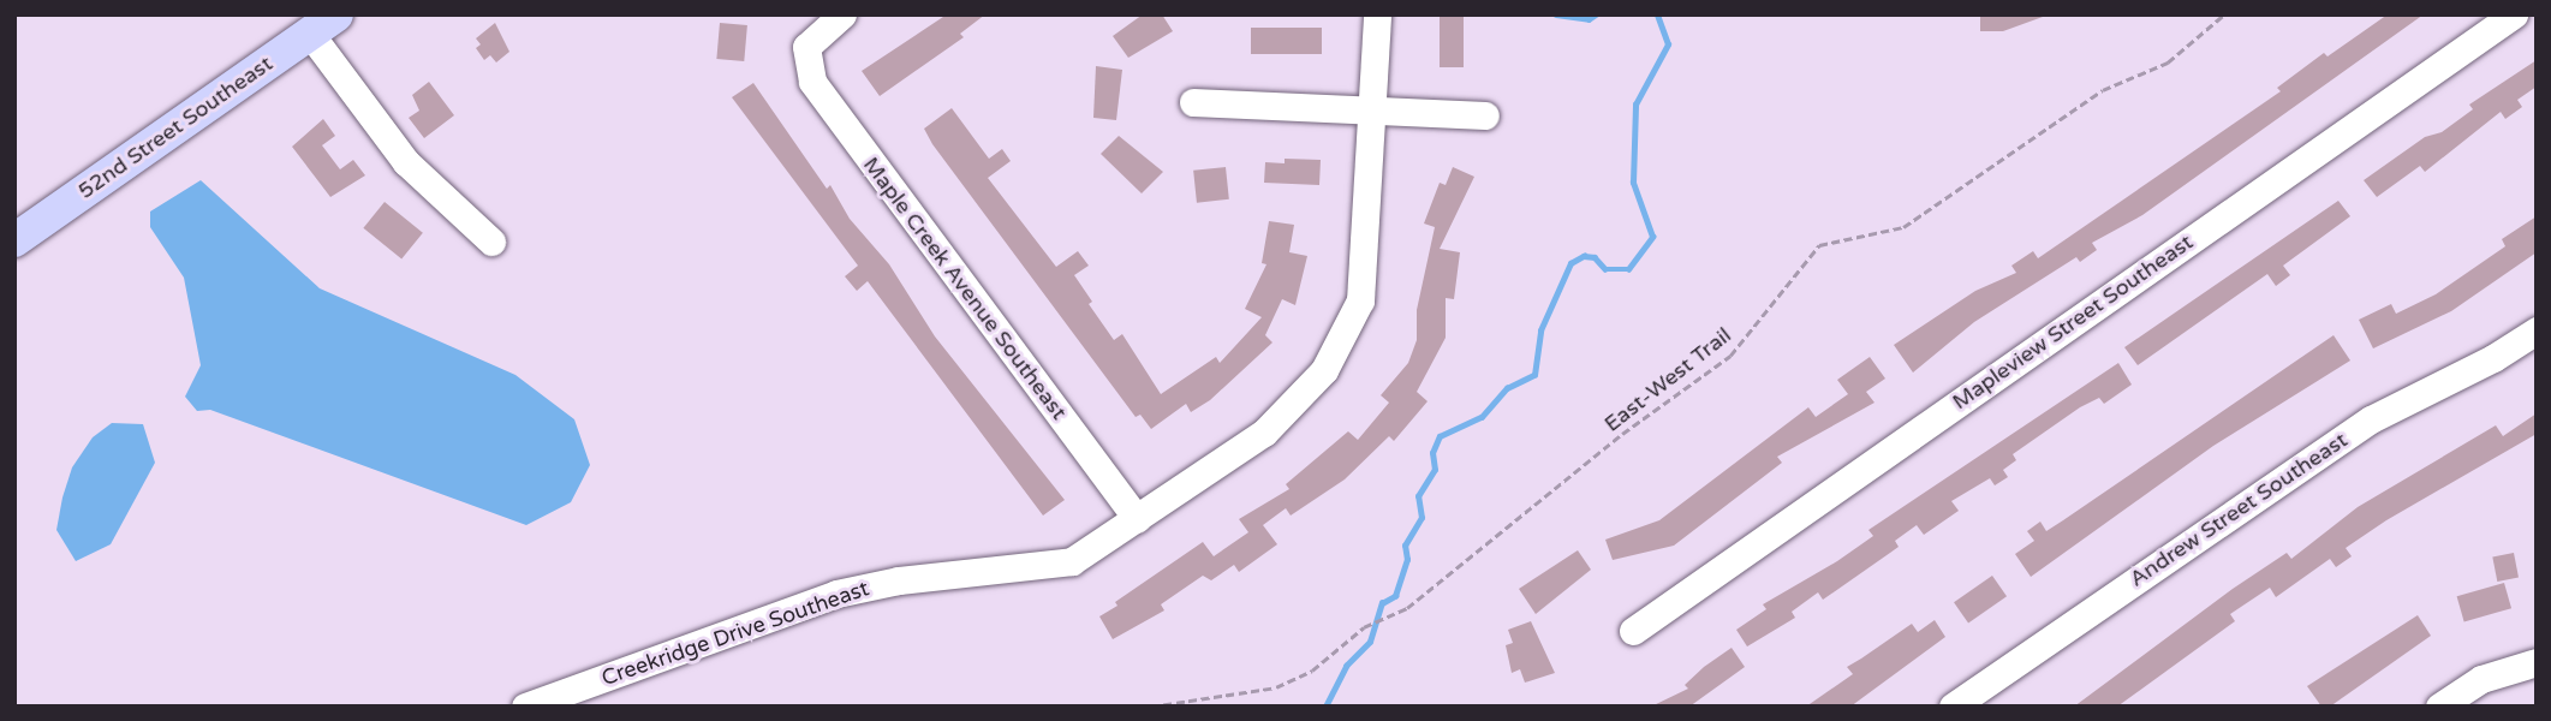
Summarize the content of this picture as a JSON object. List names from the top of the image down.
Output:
{
  "streets": {
    "main road": ["52nd Street Southeast"],
    "street": [
      "Maple Creek Avenue Southeast",
      "Mapleview Street Southeast",
      "Andrew Street Southeast",
      "Creekridge Drive Southeast"
    ],
    "path": ["East-West Trail"]
  },
  "crossings": [
    ["Maple Creek Avenue Southeast", "Creekridge Drive Southeast"]
  ]
}
